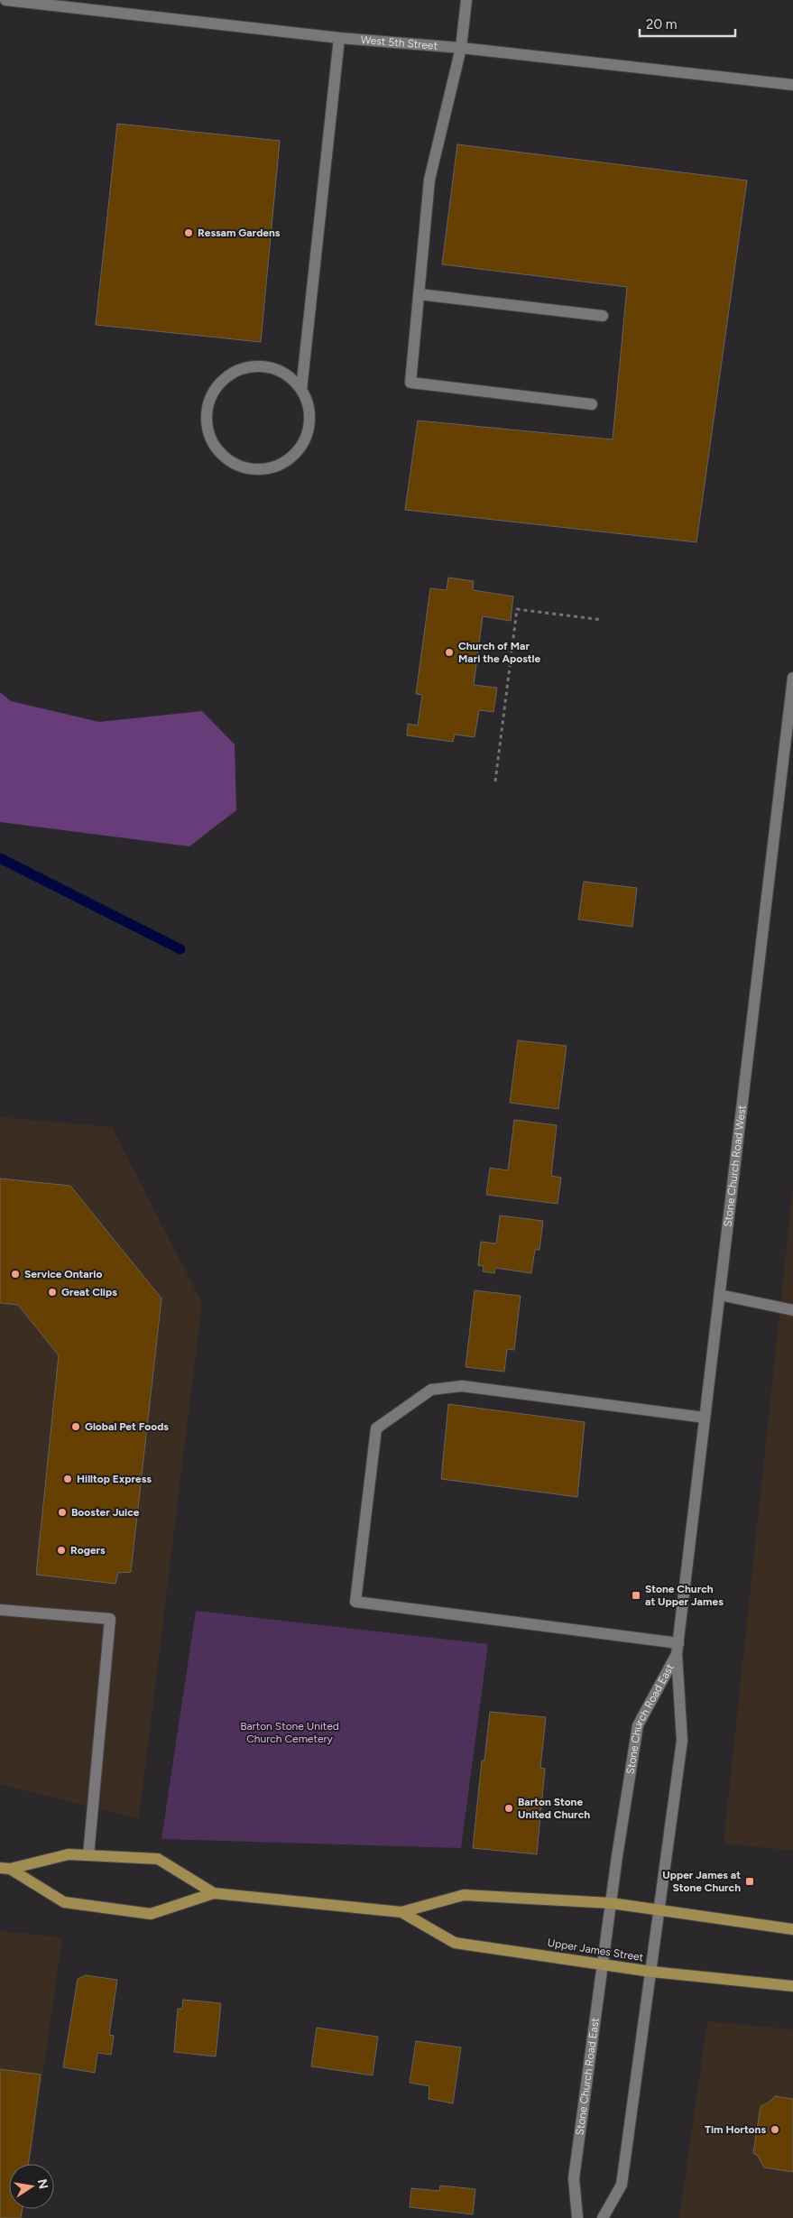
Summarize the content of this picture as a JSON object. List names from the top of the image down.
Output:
{
  "streets": {
    "main road": [
      "West 5th Street",
      "Stone Church Road West",
      "Stone Church Road East",
      "Upper James Street"
    ]
  },
  "crossings": [
    ["Stone Church Road West", "Stone Church Road East"],
    ["Stone Church Road East", "Upper James Street"]
  ],
  "parks": ["Barton Stone United Church Cemetery"],
  "places": {
    "other": [
      "Ressam Gardens",
      "Church of Mar Mari the Apostle",
      "Service Ontario",
      "Great Clips",
      "Global Pet Foods",
      "Hilltop Express",
      "Booster Juice",
      "Rogers",
      "Barton Stone United Church",
      "Tim Hortons"
    ],
    "transit": ["Stone Church at Upper James", "Upper James at Stone Church"]
  },
  "scale_bar": "20 m",
  "north": "right"
}
